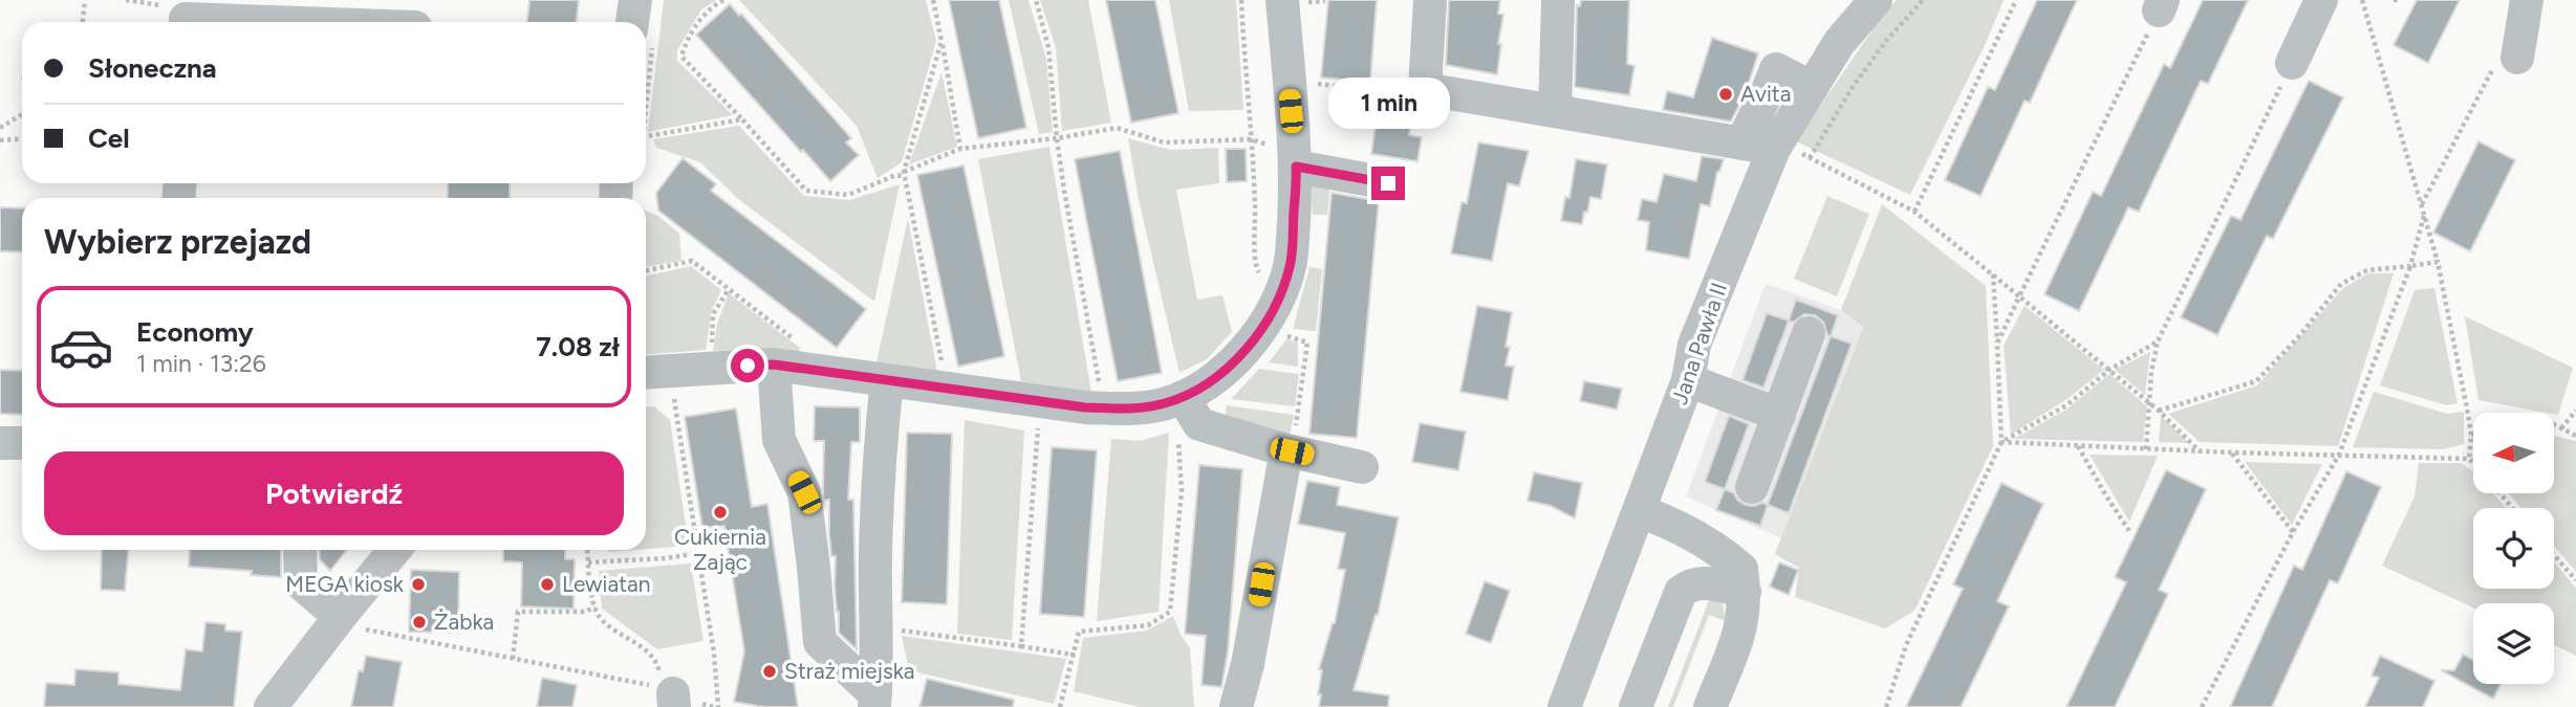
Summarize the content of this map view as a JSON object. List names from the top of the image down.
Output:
{
  "streets": {
    "street": ["Jana Pawła II"]
  },
  "places": [
    "Avita",
    "Cukiernia Zając",
    "MEGA kiosk",
    "Lewiatan",
    "Żabka",
    "Straż miejska"
  ],
  "north": "left",
  "page": {
    "banner": ["Słoneczna", "Cel"],
    "bubble": "1 min",
    "heading": "Wybierz przejazd",
    "list": [
      {
        "name": "Economy",
        "note": "1 min · 13:26",
        "value": "7.08 zł"
      }
    ],
    "buttons": "Potwierdź"
  }
}
